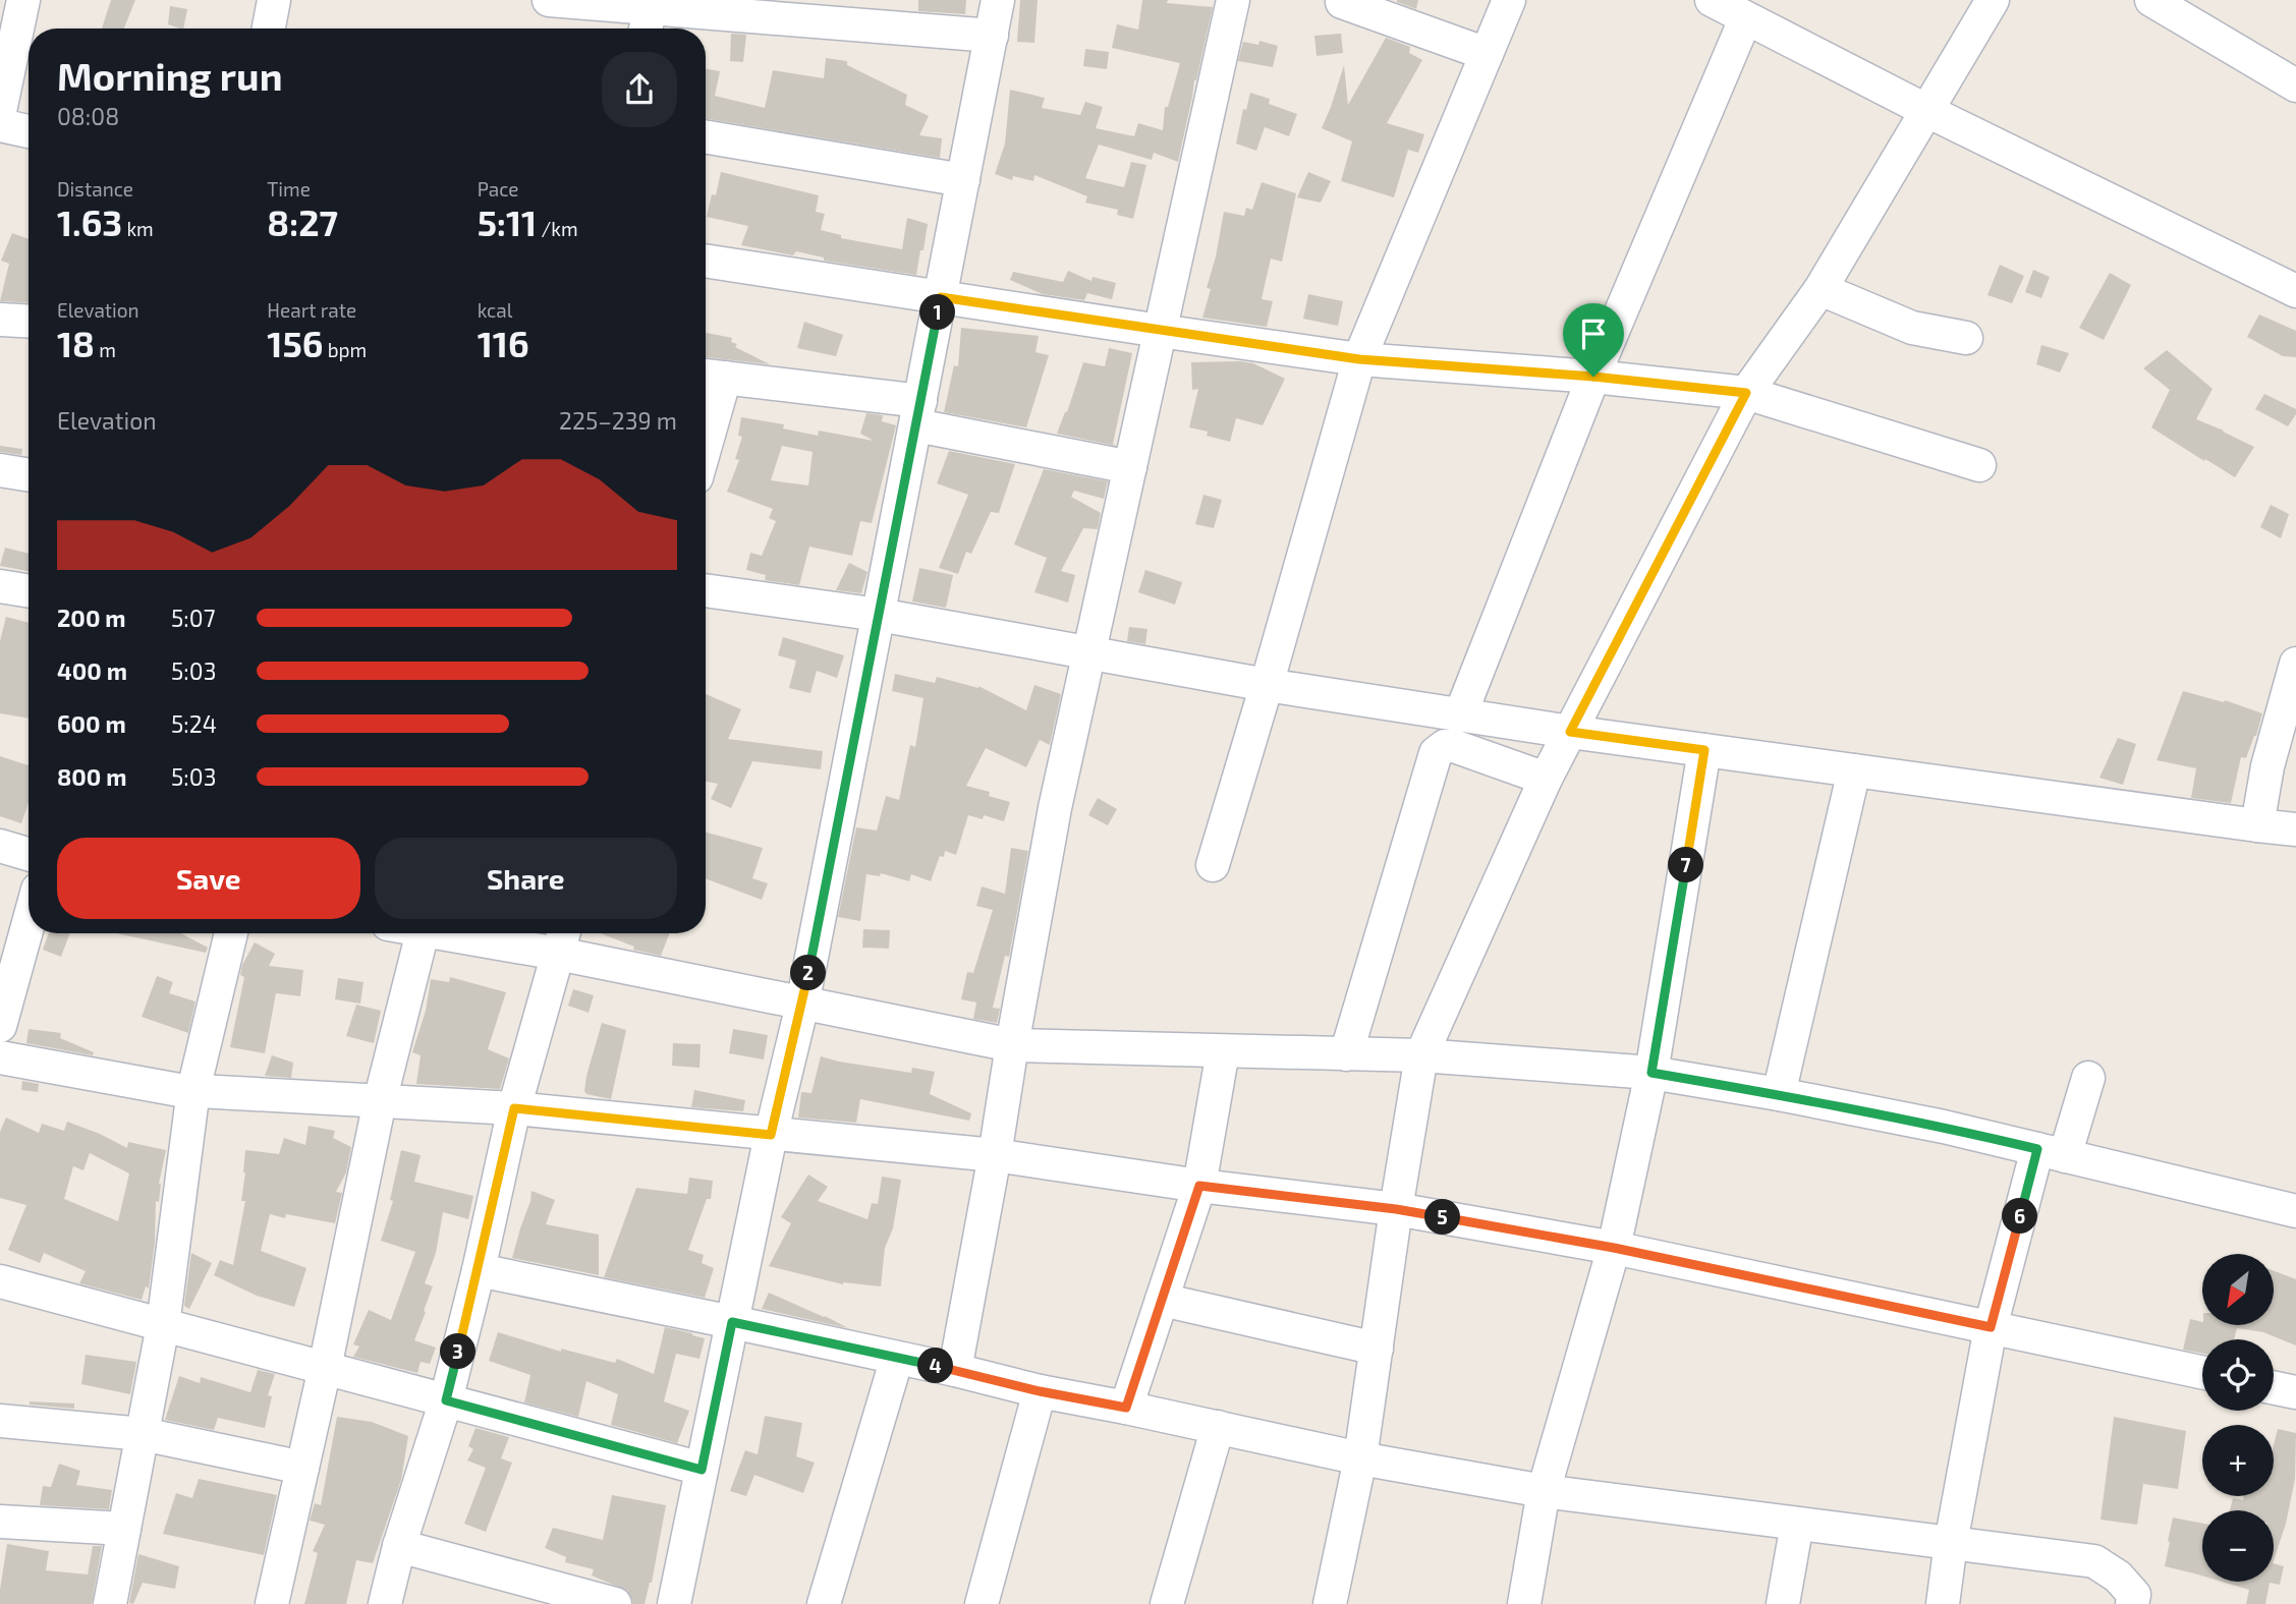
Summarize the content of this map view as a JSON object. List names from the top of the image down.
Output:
{
  "north": "bottom left",
  "page": {
    "heading": ["Morning run", "08:08"],
    "stats": [
      ["Distance", "1.63 km"],
      ["Time", "8:27"],
      ["Pace", "5:11 /km"],
      ["Elevation", "18 m"],
      ["Heart rate", "156 bpm"],
      ["kcal", "116"]
    ],
    "pins": [
      "1",
      "7",
      "2",
      "6",
      "5",
      "3",
      "4"
    ],
    "chart": ["Elevation", "225–239 m"],
    "list": [
      {
        "name": "200 m",
        "note": "5:07"
      },
      {
        "name": "400 m",
        "note": "5:03"
      },
      {
        "name": "600 m",
        "note": "5:24"
      },
      {
        "name": "800 m",
        "note": "5:03"
      }
    ],
    "buttons": ["Save", "Share"],
    "map_buttons": ["+", "−"]
  }
}
